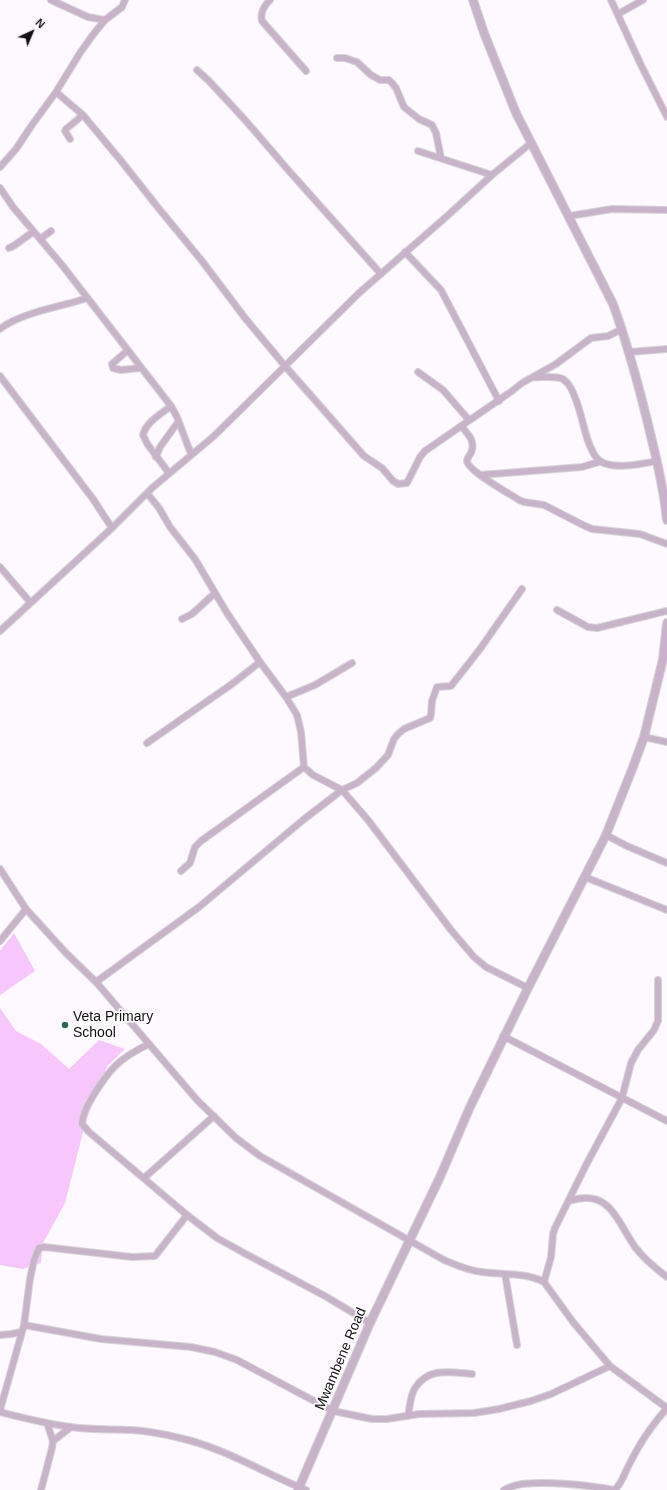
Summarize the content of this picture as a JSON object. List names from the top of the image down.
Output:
{
  "streets": {
    "street": ["Mwambene Road"]
  },
  "places": ["Veta Primary School"],
  "north": "top right"
}
